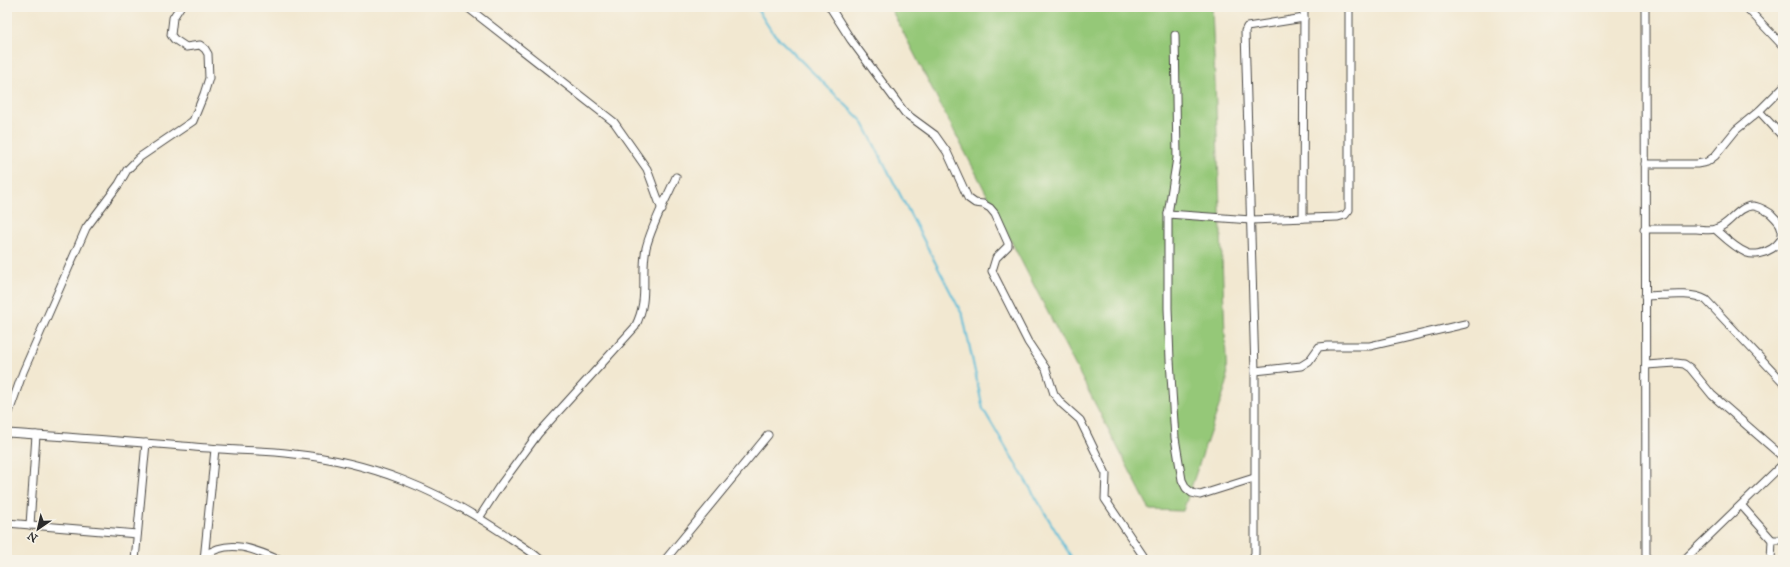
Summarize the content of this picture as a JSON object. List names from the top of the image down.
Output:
{
  "north": "bottom left"
}
